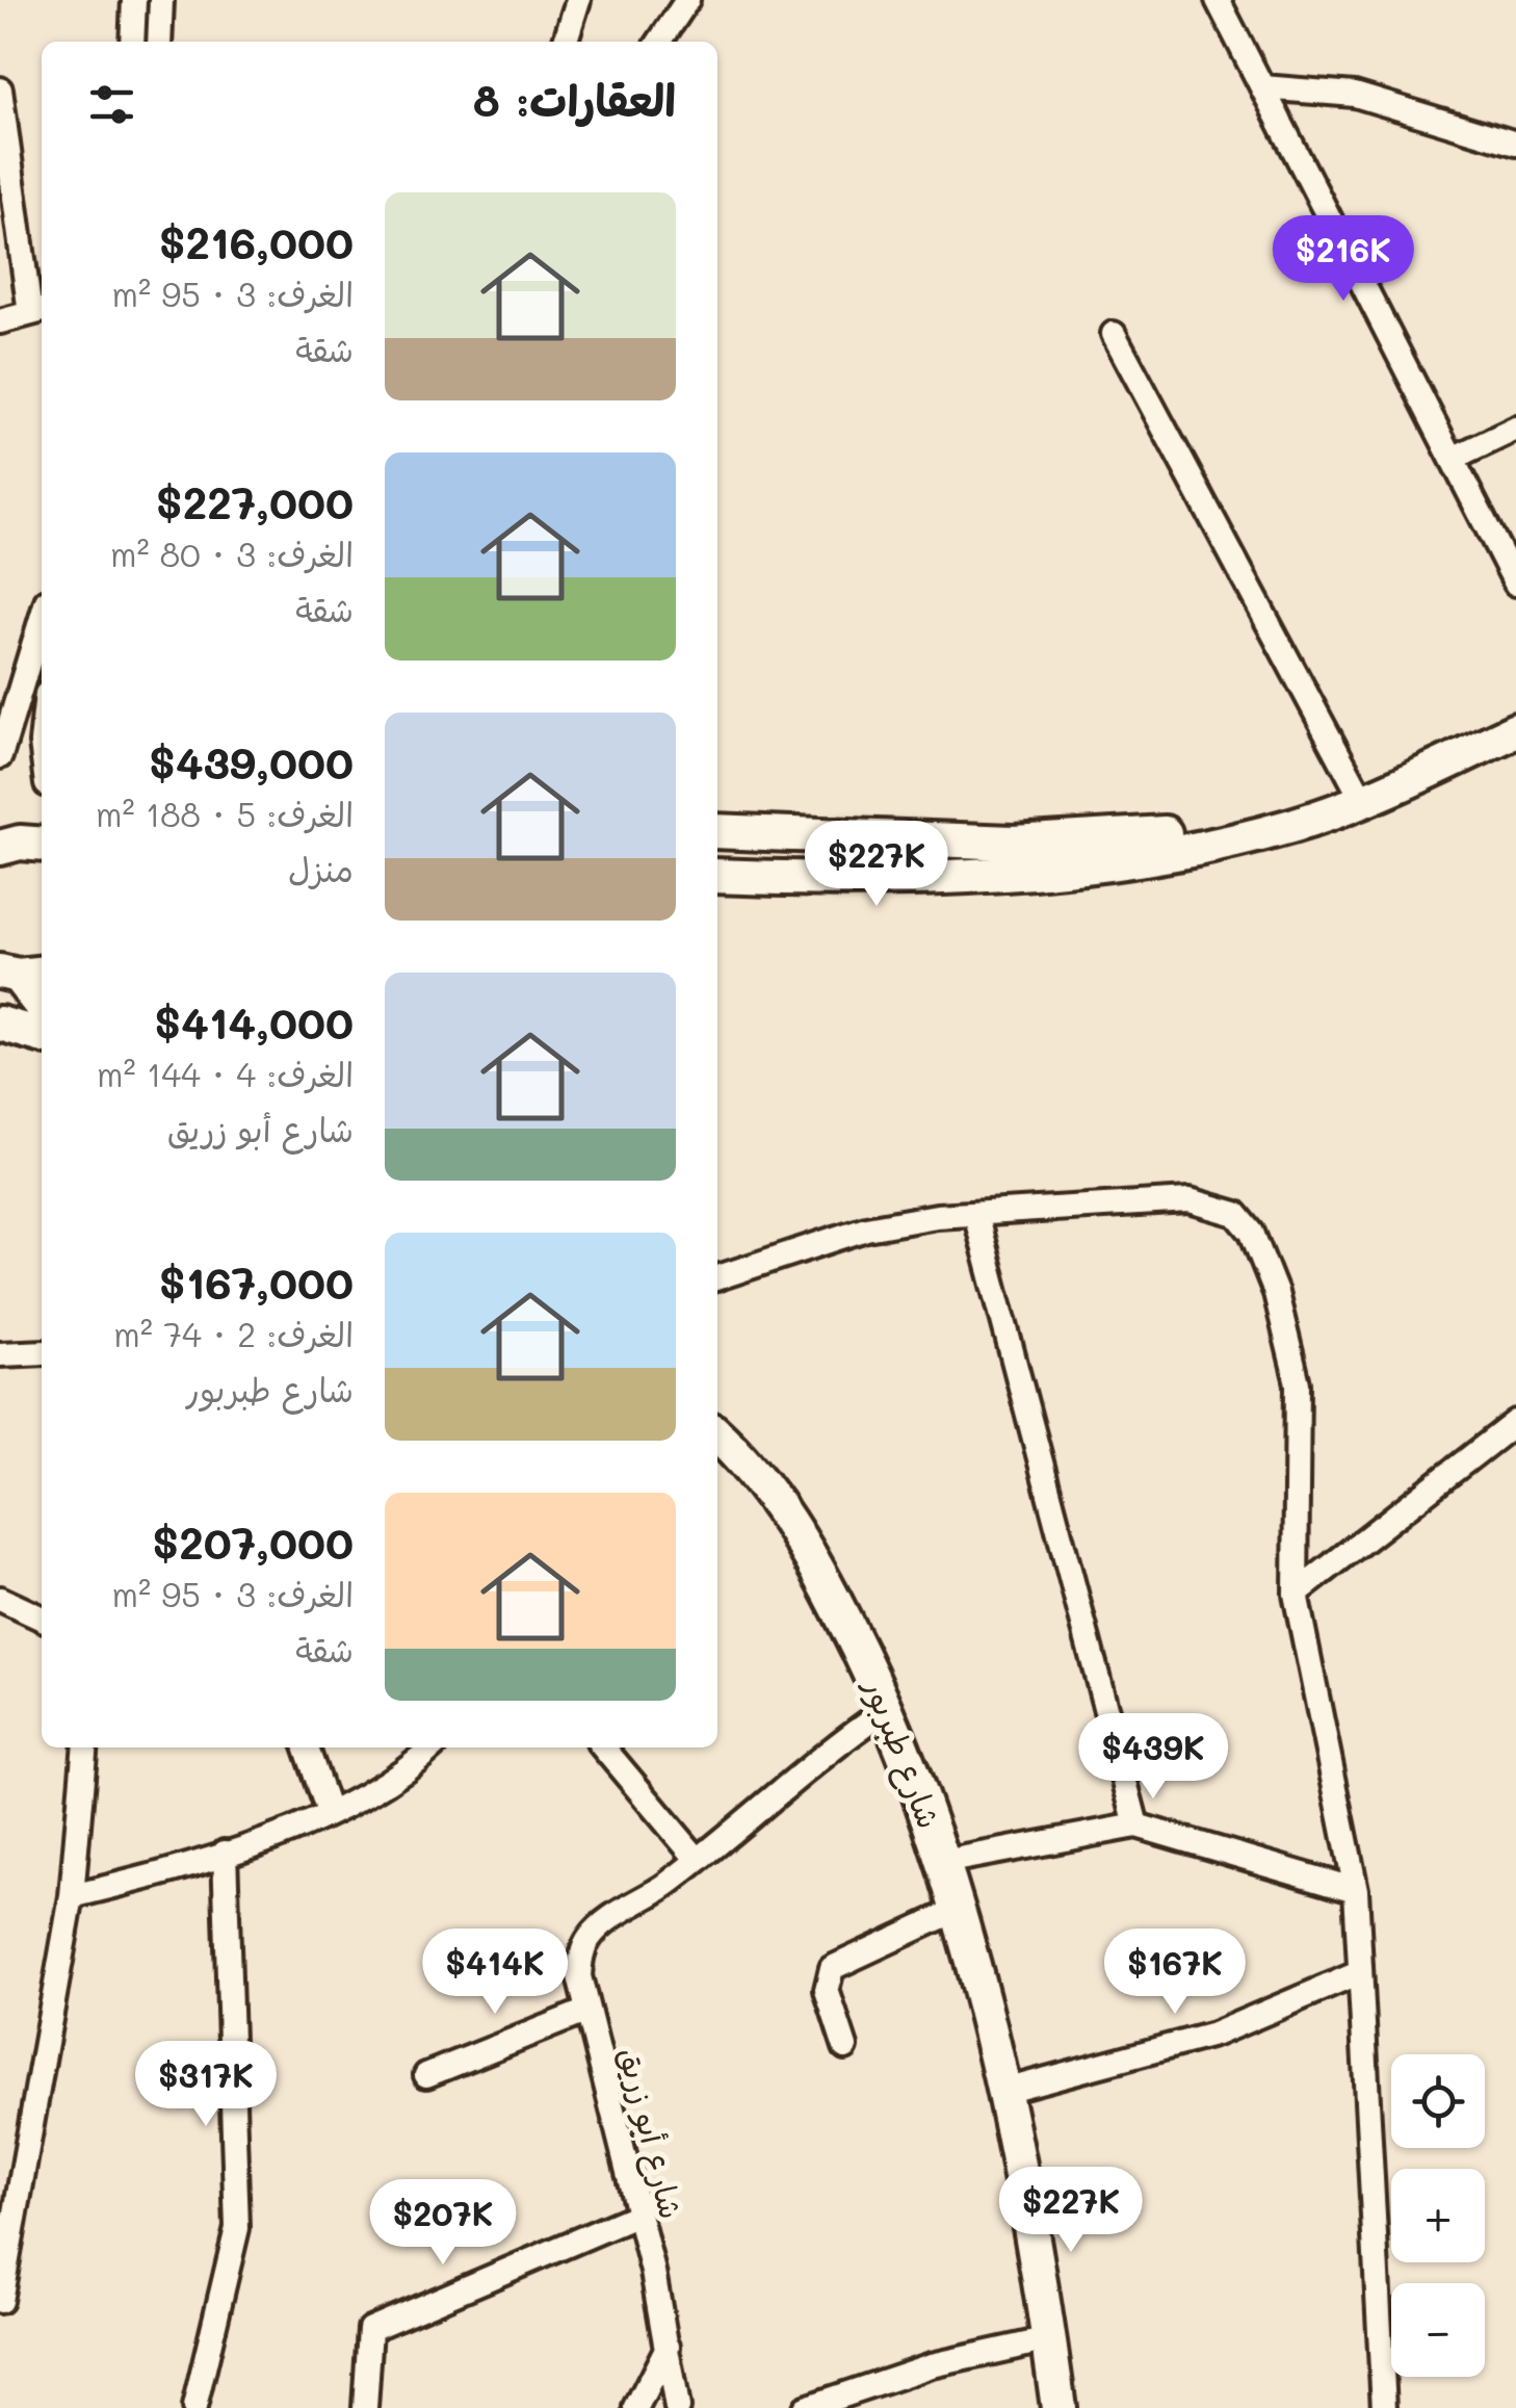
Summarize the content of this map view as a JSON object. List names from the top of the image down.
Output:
{
  "streets": {
    "street": ["شارع طبربور", "شارع أبو زريق"]
  },
  "crossings": [
    ["شارع طبربور", "شارع أبو زريق"]
  ],
  "page": {
    "heading": "العقارات: 8",
    "list": [
      {
        "name": "$216,000",
        "note": "الغرف: 3 · 95 m² · شقة"
      },
      {
        "name": "$227,000",
        "note": "الغرف: 3 · 80 m² · شقة"
      },
      {
        "name": "$439,000",
        "note": "الغرف: 5 · 188 m² · منزل"
      },
      {
        "name": "$414,000",
        "note": "الغرف: 4 · 144 m² · شارع أبو زريق"
      },
      {
        "name": "$167,000",
        "note": "الغرف: 2 · 74 m² · شارع طبربور"
      },
      {
        "name": "$207,000",
        "note": "الغرف: 3 · 95 m² · شقة"
      }
    ],
    "price": [
      "$216K",
      "$227K",
      "$439K",
      "$414K",
      "$167K",
      "$317K",
      "$227K",
      "$207K"
    ],
    "map_buttons": ["+", "−"]
  }
}
